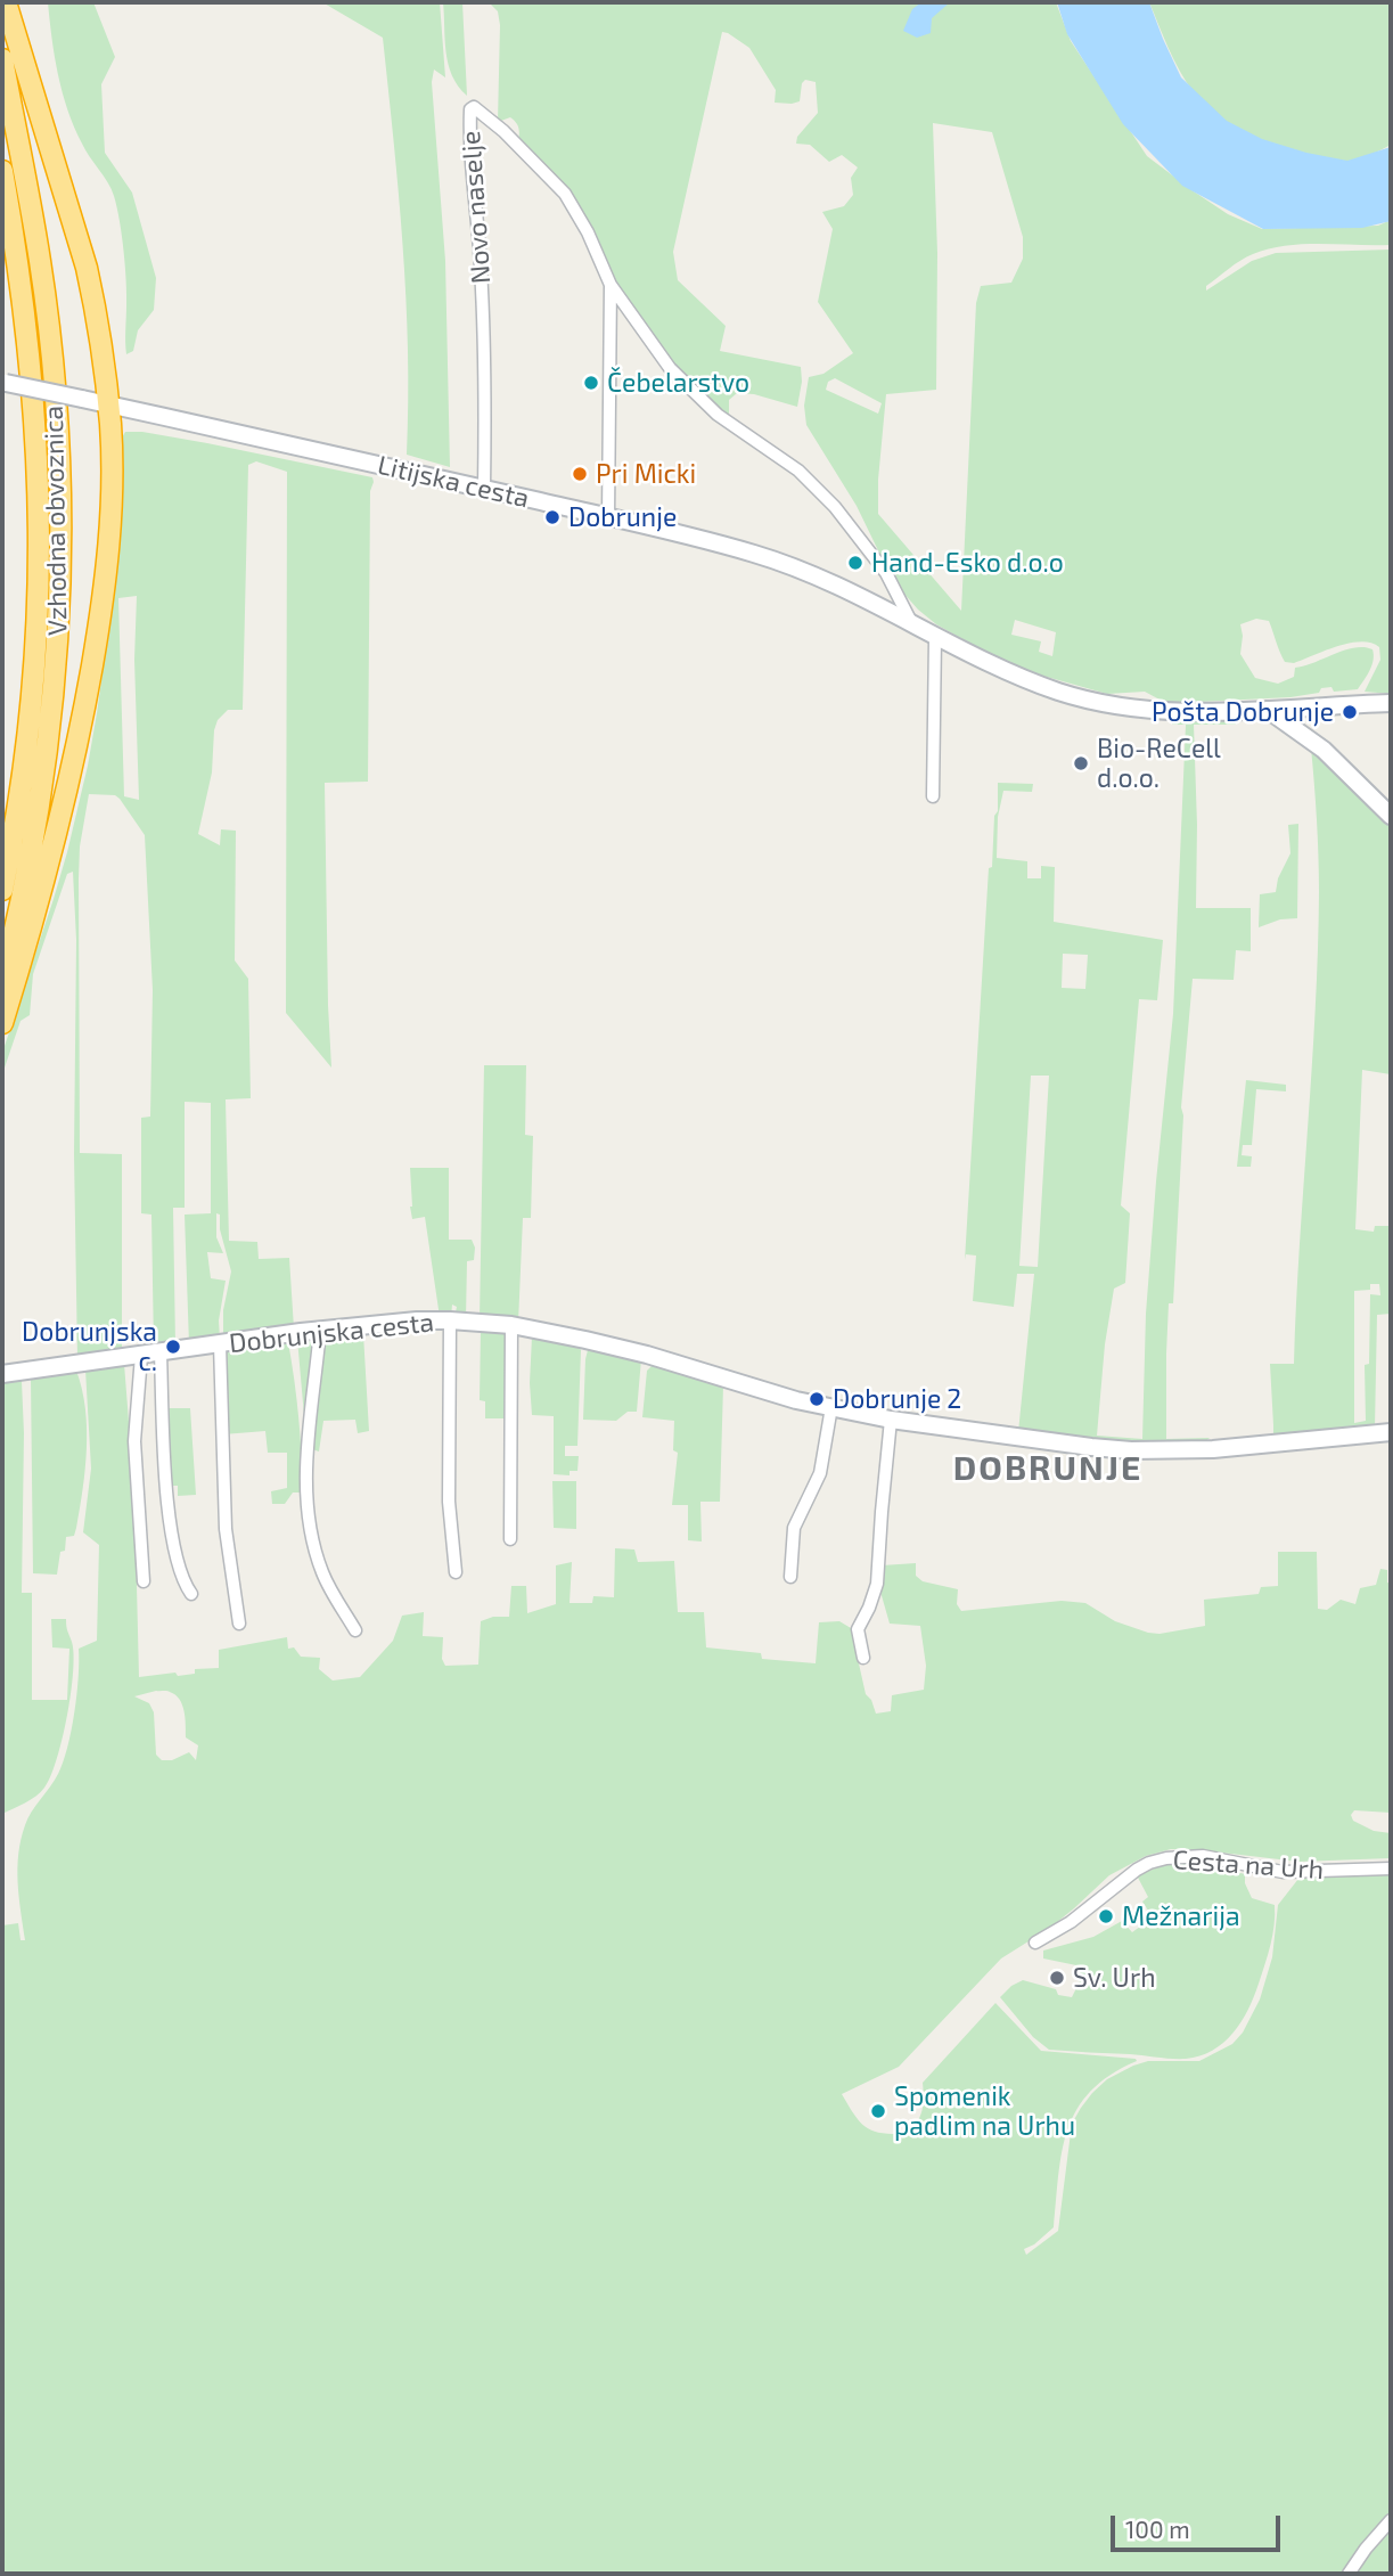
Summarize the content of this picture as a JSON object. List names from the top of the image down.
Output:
{
  "streets": {
    "highway": ["Vzhodna obvoznica"],
    "street": [
      "Novo naselje",
      "Litijska cesta",
      "Dobrunjska cesta",
      "Cesta na Urh"
    ]
  },
  "crossings": [
    ["Novo naselje", "Litijska cesta"]
  ],
  "districts": ["DOBRUNJE"],
  "places": [
    "Čebelarstvo",
    "Pri Micki",
    "Dobrunje",
    "Hand-Esko d.o.o",
    "Pošta Dobrunje",
    "Bio-ReCell d.o.o.",
    "Dobrunjska c.",
    "Dobrunje 2",
    "Mežnarija",
    "Sv. Urh",
    "Spomenik padlim na Urhu"
  ],
  "scale_bar": "100 m"
}
